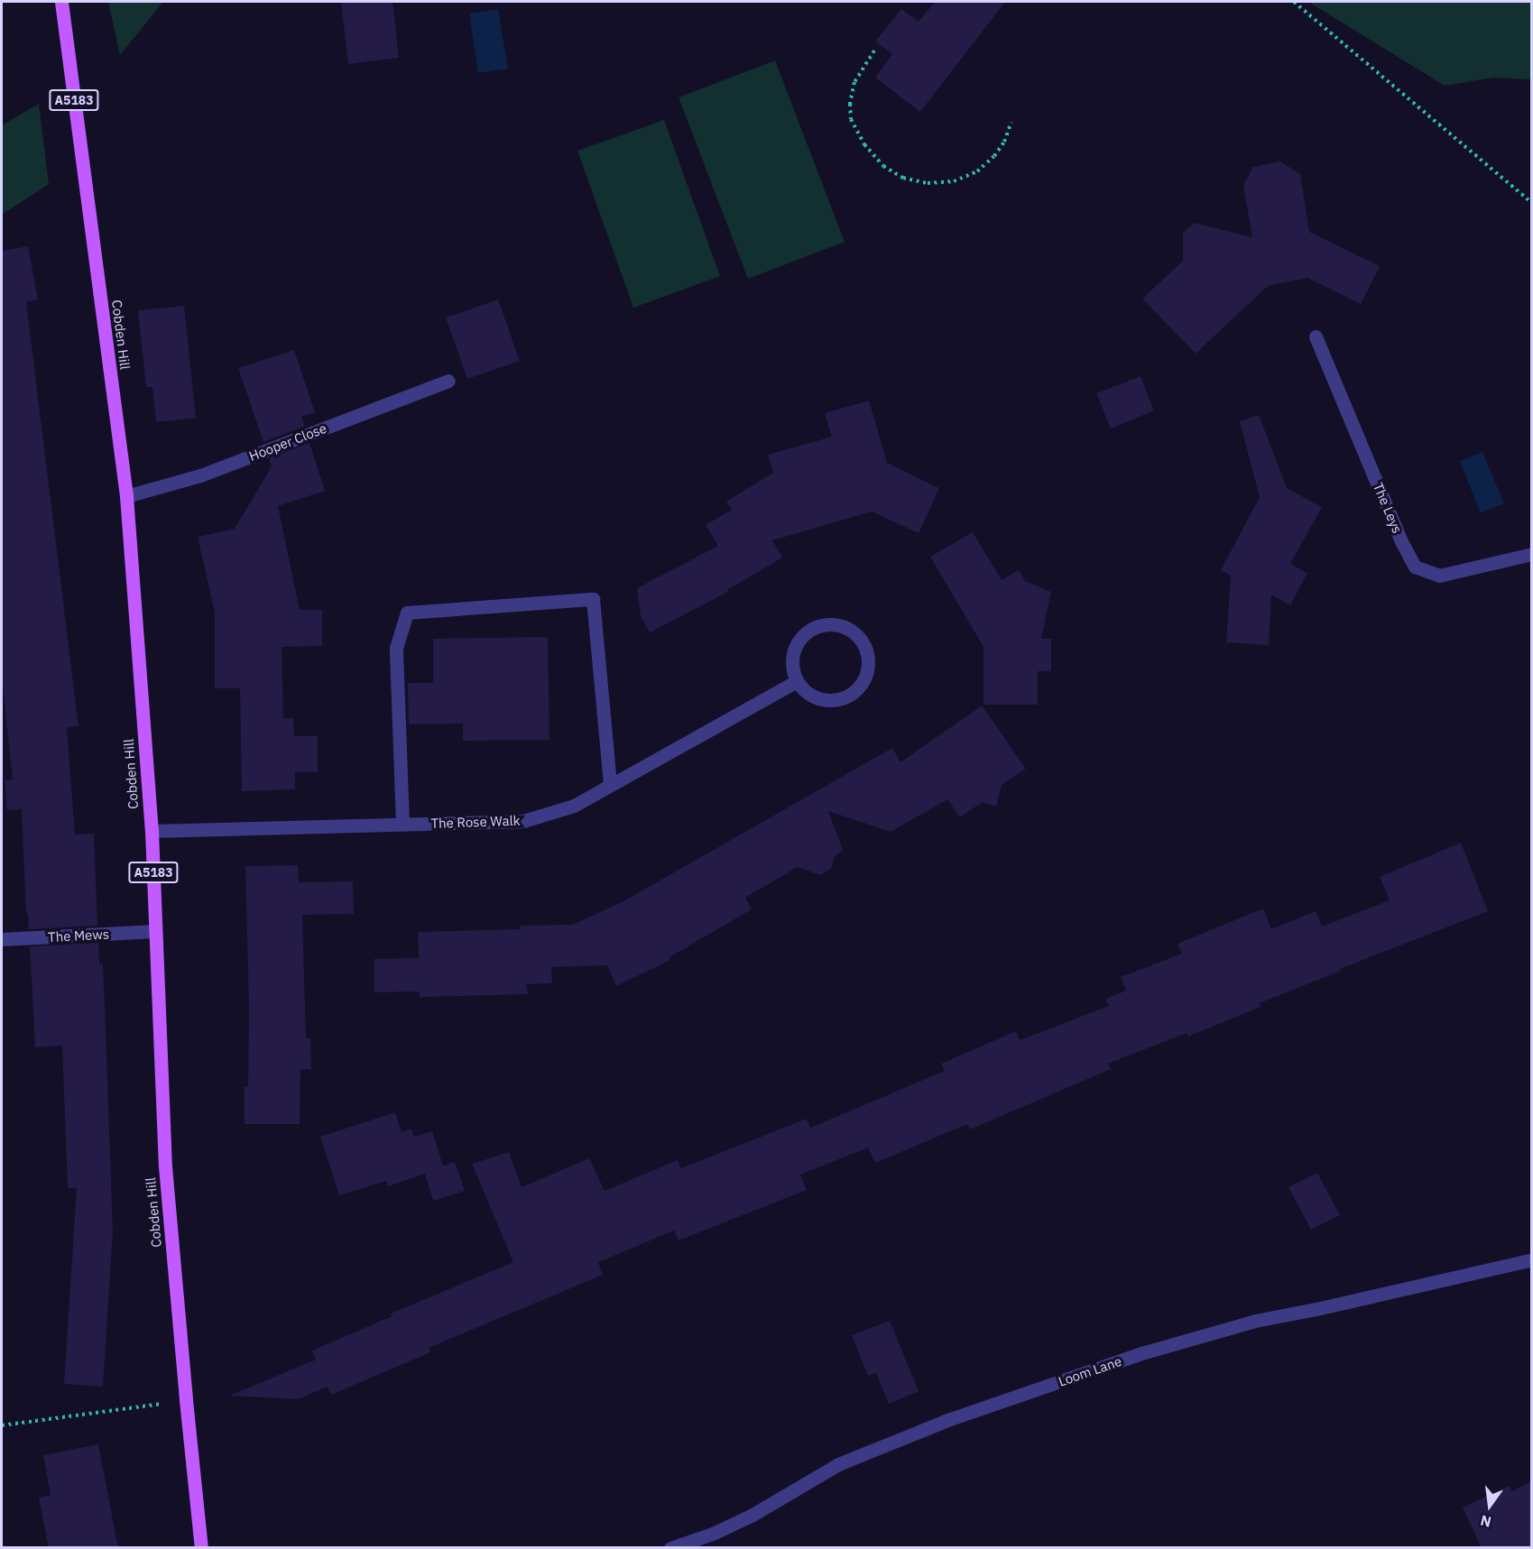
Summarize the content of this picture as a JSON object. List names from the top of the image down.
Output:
{
  "streets": {
    "main road": ["A5183", "Cobden Hill"],
    "street": [
      "Hooper Close",
      "The Leys",
      "The Rose Walk",
      "The Mews",
      "Loom Lane"
    ]
  },
  "crossings": [
    ["Cobden Hill", "Hooper Close"],
    ["Cobden Hill", "The Rose Walk"],
    ["Cobden Hill", "The Mews"]
  ],
  "north": "bottom"
}
